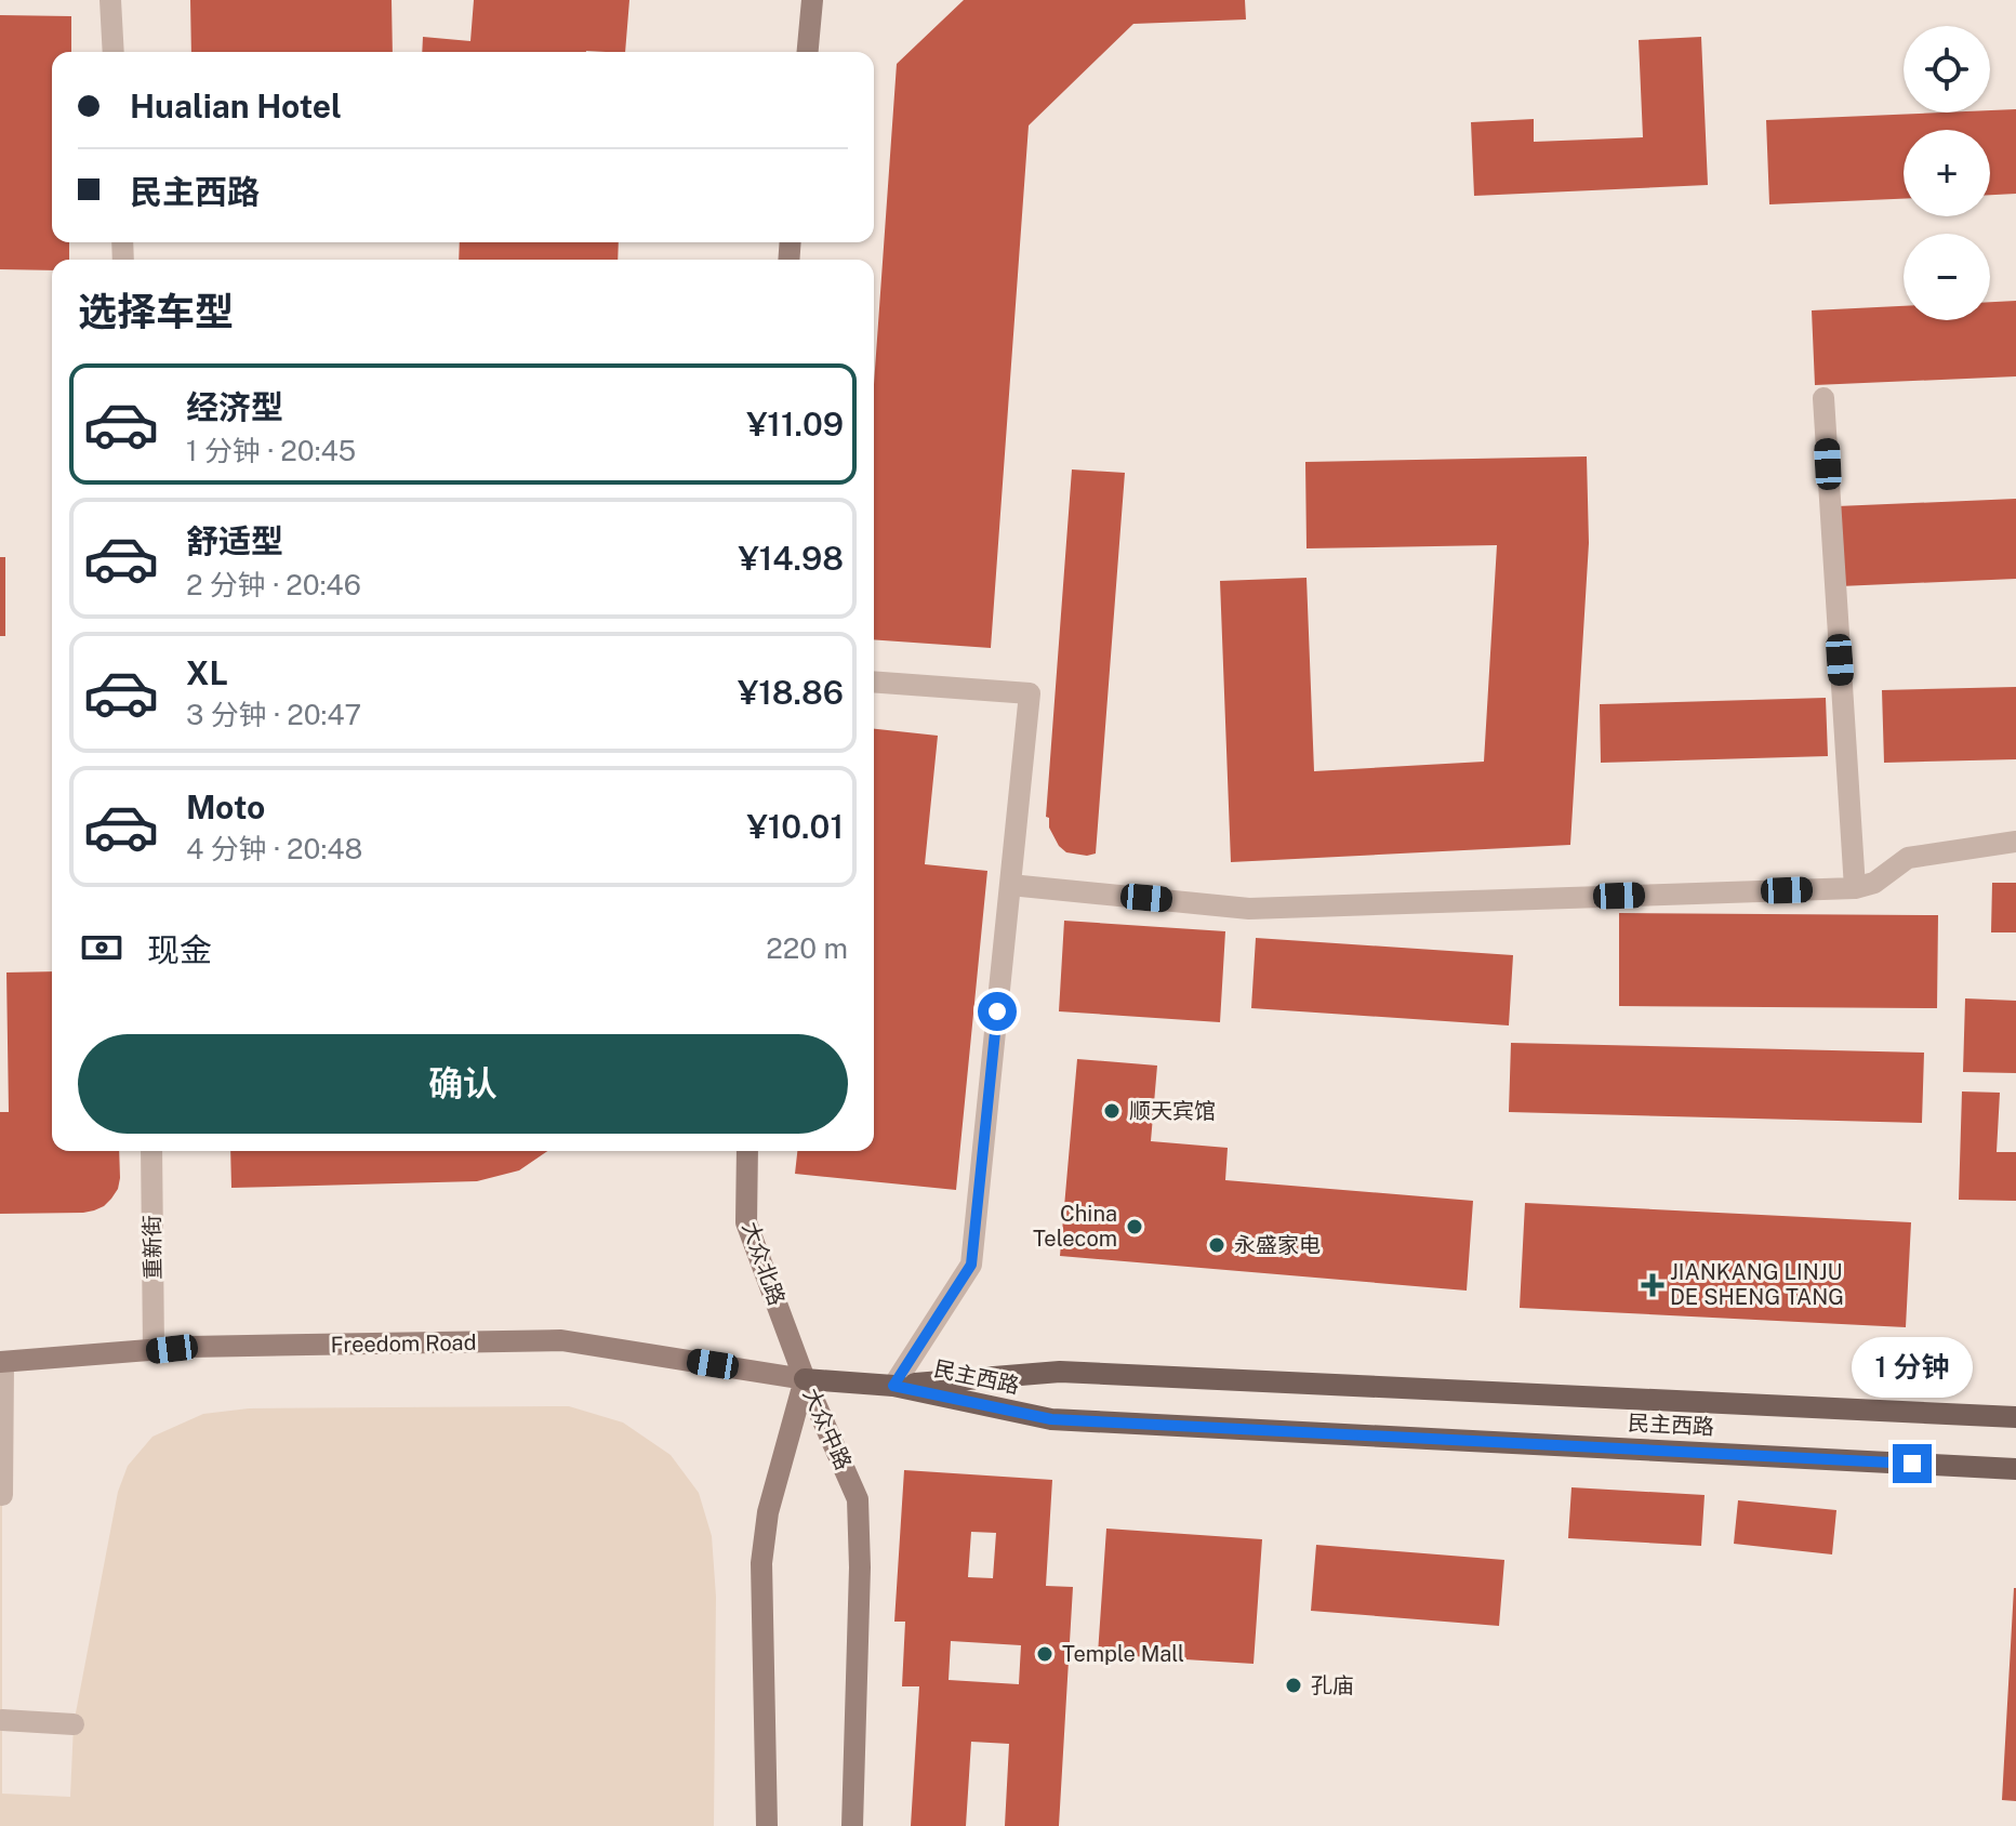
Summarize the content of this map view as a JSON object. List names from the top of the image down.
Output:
{
  "streets": {
    "main road": [
      "大众北路",
      "Freedom Road",
      "民主西路",
      "大众中路"
    ],
    "street": ["重新街"]
  },
  "crossings": [
    ["重新街", "Freedom Road"],
    ["大众北路", "Freedom Road"],
    ["大众北路", "大众中路"],
    ["Freedom Road", "大众中路"]
  ],
  "places": {
    "other": [
      "顺天宾馆",
      "China Telecom",
      "永盛家电",
      "Temple Mall",
      "孔庙"
    ],
    "health": ["JIANKANG LINJU DE SHENG TANG"]
  },
  "page": {
    "map_buttons": ["+", "−"],
    "banner": ["Hualian Hotel", "民主西路"],
    "heading": "选择车型",
    "list": [
      {
        "name": "经济型",
        "note": "1 分钟 · 20:45",
        "value": "¥11.09"
      },
      {
        "name": "舒适型",
        "note": "2 分钟 · 20:46",
        "value": "¥14.98"
      },
      {
        "name": "XL",
        "note": "3 分钟 · 20:47",
        "value": "¥18.86"
      },
      {
        "name": "Moto",
        "note": "4 分钟 · 20:48",
        "value": "¥10.01"
      }
    ],
    "pay": ["现金", "220 m"],
    "buttons": "确认",
    "bubble": "1 分钟"
  }
}
